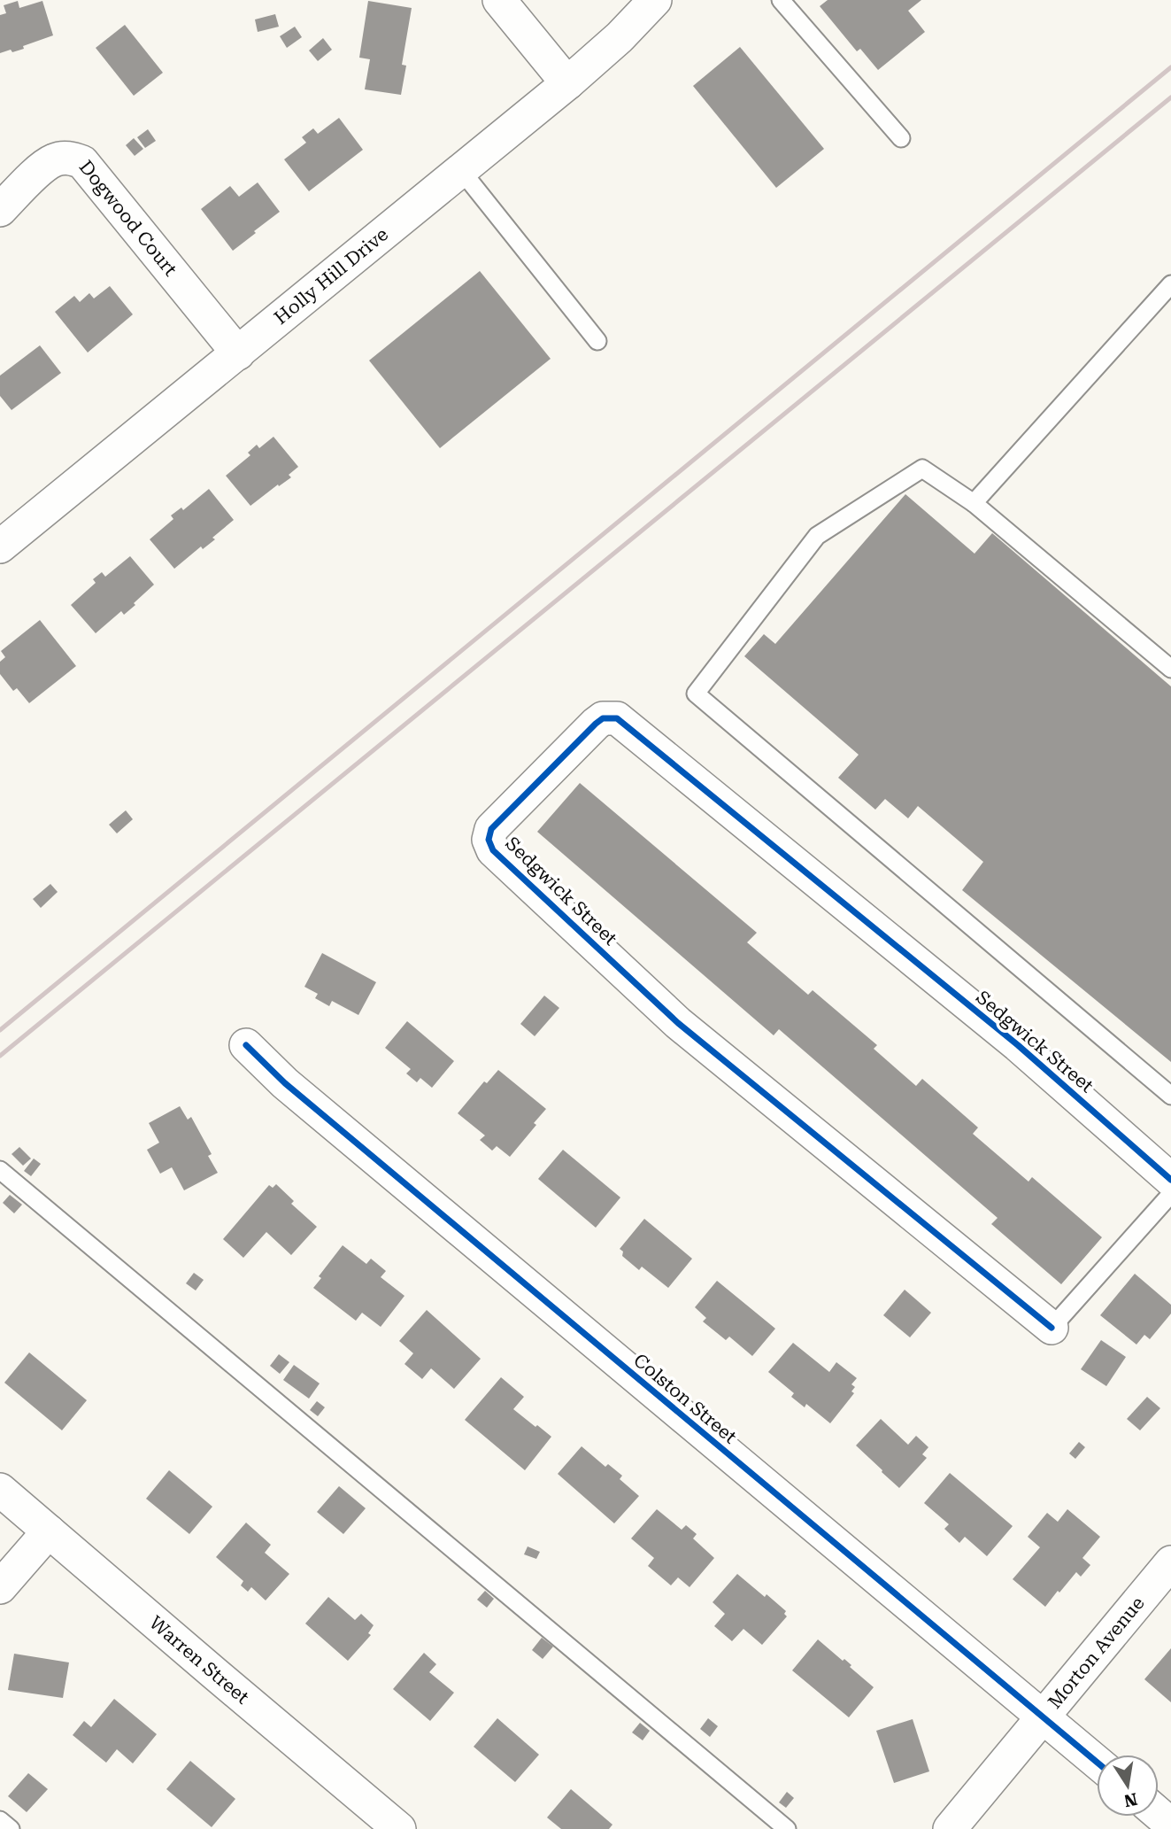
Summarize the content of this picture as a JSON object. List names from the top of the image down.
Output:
{
  "streets": {
    "street": [
      "Dogwood Court",
      "Holly Hill Drive",
      "Sedgwick Street",
      "Colston Street",
      "Morton Avenue",
      "Warren Street"
    ]
  },
  "crossings": [
    ["Dogwood Court", "Holly Hill Drive"],
    ["Colston Street", "Morton Avenue"]
  ],
  "north": "bottom"
}
